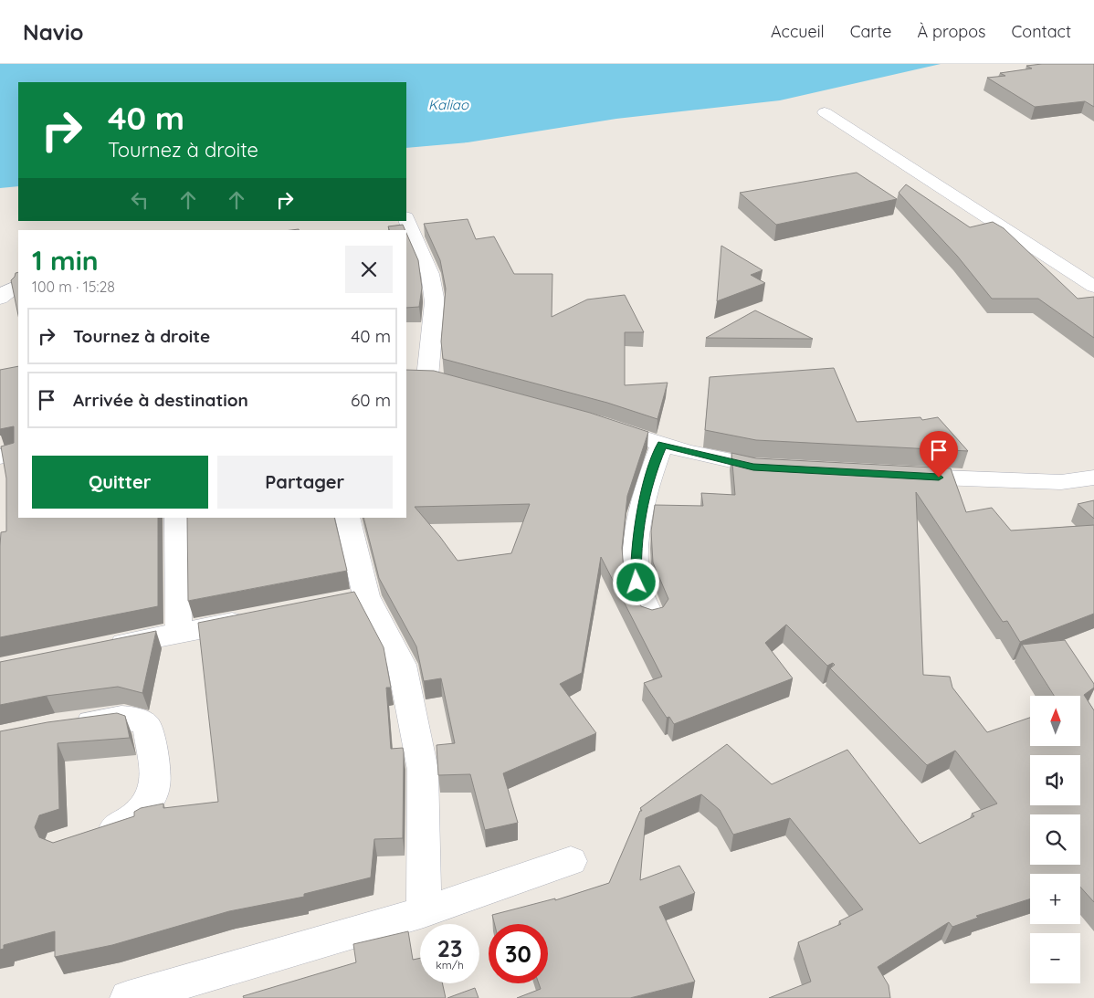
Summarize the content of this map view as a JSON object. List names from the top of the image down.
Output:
{
  "water": ["Kaliao"],
  "north": "top",
  "page": {
    "header": "Navio",
    "nav": [
      "Accueil",
      "Carte",
      "À propos",
      "Contact"
    ],
    "turn": ["40 m", "Tournez à droite"],
    "heading": ["1 min", "100 m · 15:28"],
    "list": [
      {
        "name": "Tournez à droite",
        "value": "40 m"
      },
      {
        "name": "Arrivée à destination",
        "value": "60 m"
      }
    ],
    "buttons": ["Quitter", "Partager"],
    "map_buttons": ["+", "−"],
    "speed": "23 km/h",
    "limit": "30"
  }
}
